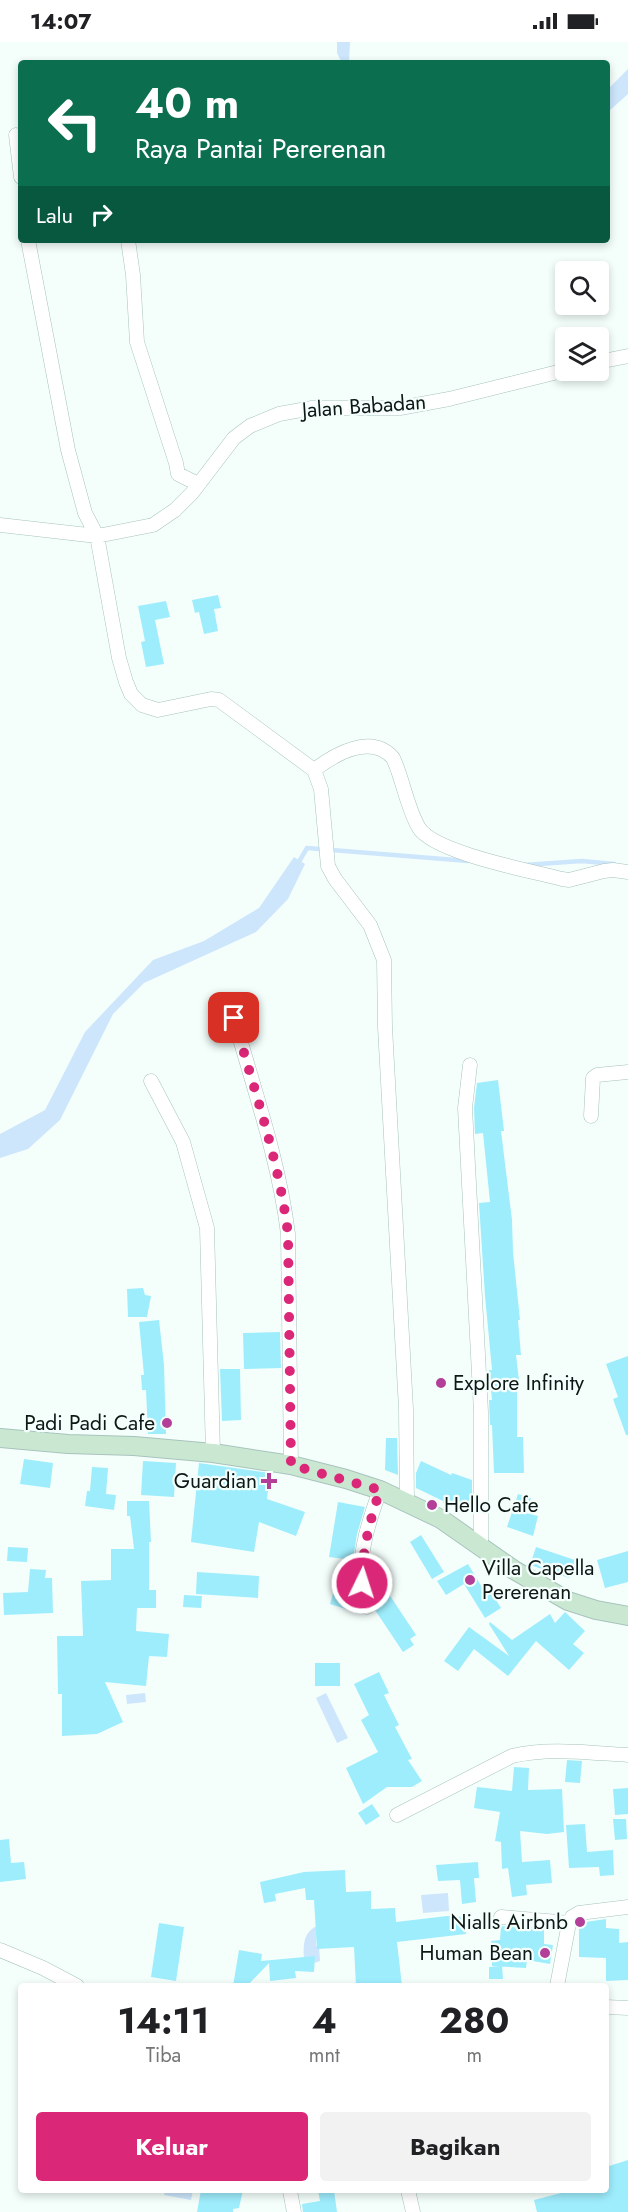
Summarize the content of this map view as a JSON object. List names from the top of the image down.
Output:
{
  "streets": {
    "street": ["Jalan Babadan"]
  },
  "places": {
    "other": [
      "Explore Infinity",
      "Padi Padi Cafe",
      "Hello Cafe",
      "Villa Capella Pererenan",
      "Nialls Airbnb",
      "Human Bean"
    ],
    "health": ["Guardian"]
  },
  "page": {
    "status": "14:07",
    "turn": ["40 m", "Raya Pantai Pererenan"],
    "then": "Lalu",
    "eta": [
      "14:11",
      "Tiba",
      "4",
      "mnt",
      "280",
      "m"
    ],
    "buttons": ["Keluar", "Bagikan"]
  }
}
